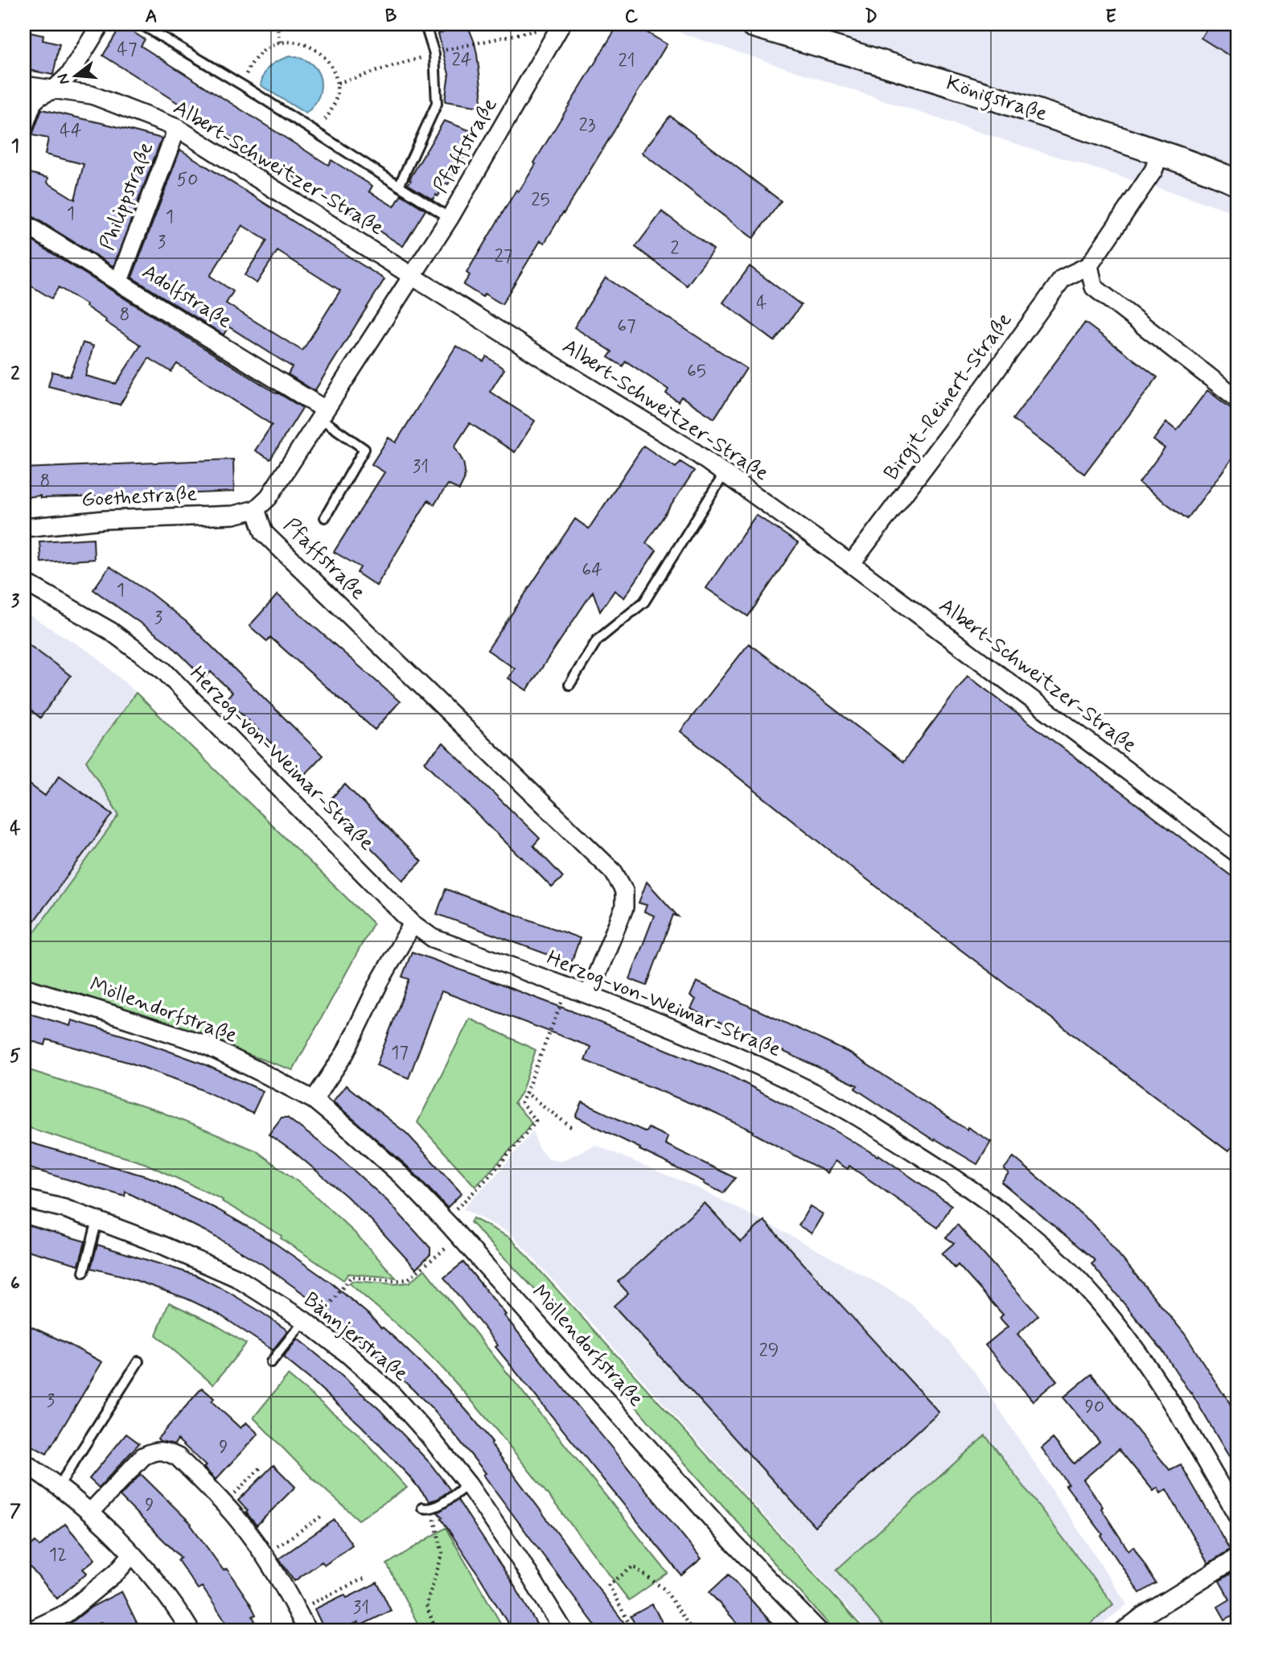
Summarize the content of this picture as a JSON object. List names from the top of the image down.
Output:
{
  "streets": {
    "main road": ["Königstraße"],
    "street": [
      "Pfaffstraße",
      "Albert-Schweitzer-Straße",
      "Philippstraße",
      "Adolfstraße",
      "Birgit-Reinert-Straße",
      "Goethestraße",
      "Herzog-von-Weimar-Straße",
      "Möllendorfstraße",
      "Bännjerstraße"
    ]
  },
  "crossings": [
    ["Königstraße", "Birgit-Reinert-Straße"],
    ["Pfaffstraße", "Albert-Schweitzer-Straße"],
    ["Pfaffstraße", "Adolfstraße"],
    ["Pfaffstraße", "Goethestraße"],
    ["Pfaffstraße", "Herzog-von-Weimar-Straße"],
    ["Albert-Schweitzer-Straße", "Philippstraße"],
    ["Albert-Schweitzer-Straße", "Birgit-Reinert-Straße"],
    ["Philippstraße", "Adolfstraße"]
  ],
  "house_numbers": [
    "47",
    "24",
    "21",
    "23",
    "44",
    "50",
    "25",
    "1",
    "1",
    "3",
    "2",
    "27",
    "4",
    "8",
    "67",
    "65",
    "31",
    "8",
    "64",
    "1",
    "3",
    "17",
    "29",
    "3",
    "90",
    "9",
    "9",
    "12",
    "31"
  ],
  "north": "left",
  "grid": {
    "columns": [
      "A",
      "B",
      "C",
      "D",
      "E"
    ],
    "rows": [
      "1",
      "2",
      "3",
      "4",
      "5",
      "6",
      "7"
    ]
  }
}
